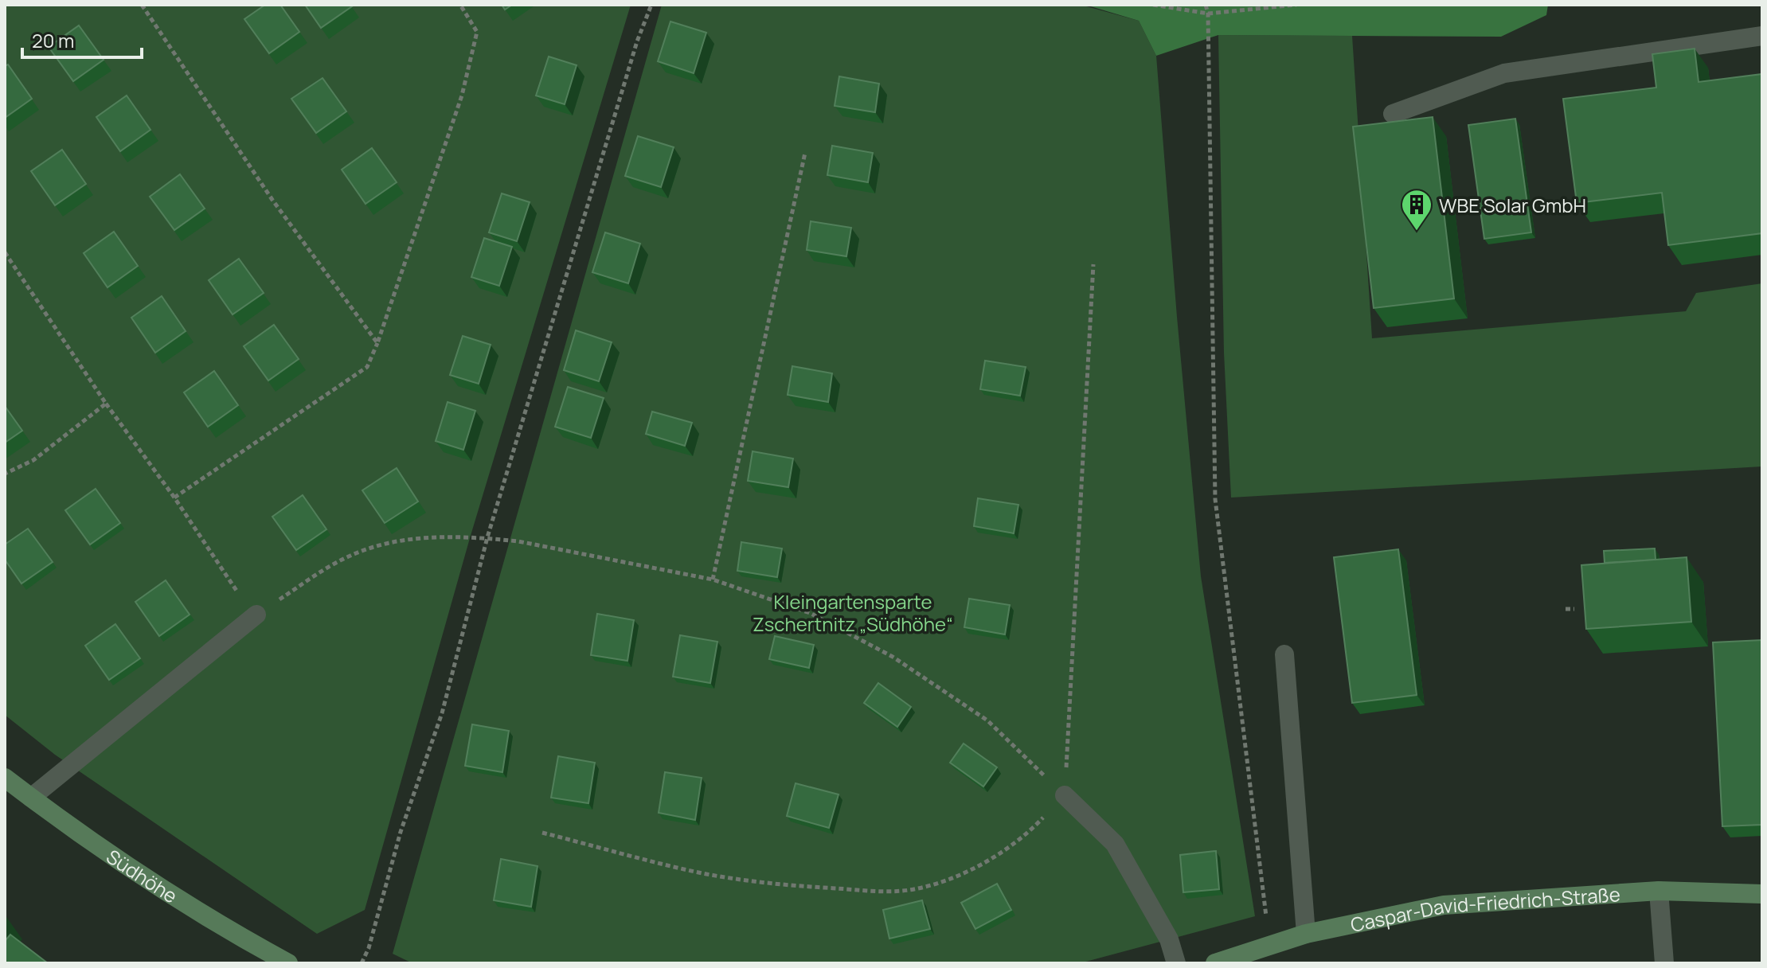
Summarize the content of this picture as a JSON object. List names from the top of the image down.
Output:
{
  "streets": {
    "street": ["Südhöhe", "Caspar-David-Friedrich-Straße"]
  },
  "parks": ["Kleingartensparte Zschertnitz „Südhöhe“"],
  "places": {
    "building": ["WBE Solar GmbH"]
  },
  "scale_bar": "20 m"
}
